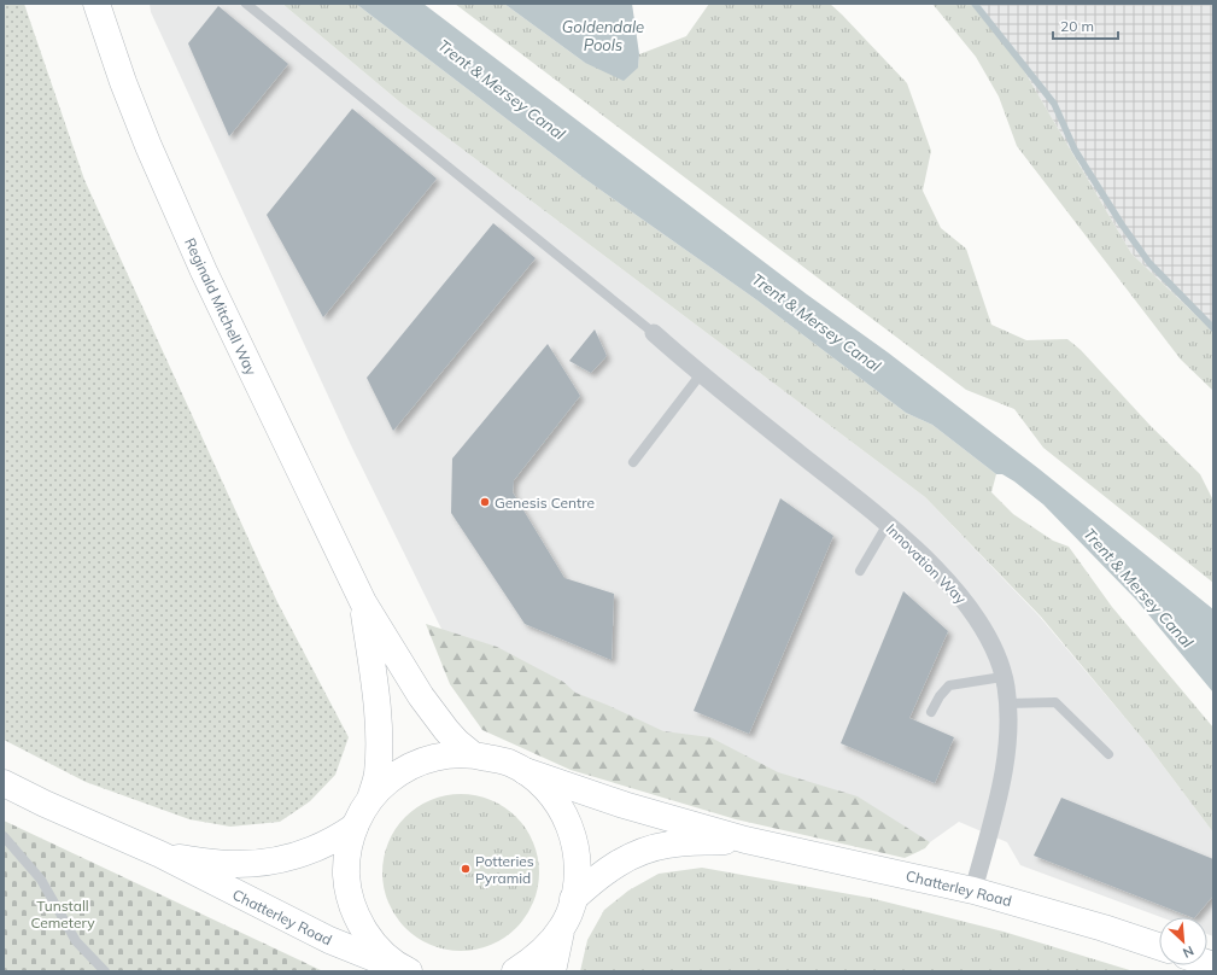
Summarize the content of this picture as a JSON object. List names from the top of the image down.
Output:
{
  "streets": {
    "main road": ["Reginald Mitchell Way", "Chatterley Road"],
    "street": ["Innovation Way"]
  },
  "crossings": [
    ["Innovation Way", "Chatterley Road"]
  ],
  "water": ["Goldendale Pools", "Trent & Mersey Canal"],
  "parks": ["Tunstall Cemetery"],
  "places": ["Genesis Centre", "Potteries Pyramid"],
  "scale_bar": "20 m",
  "north": "bottom right"
}
